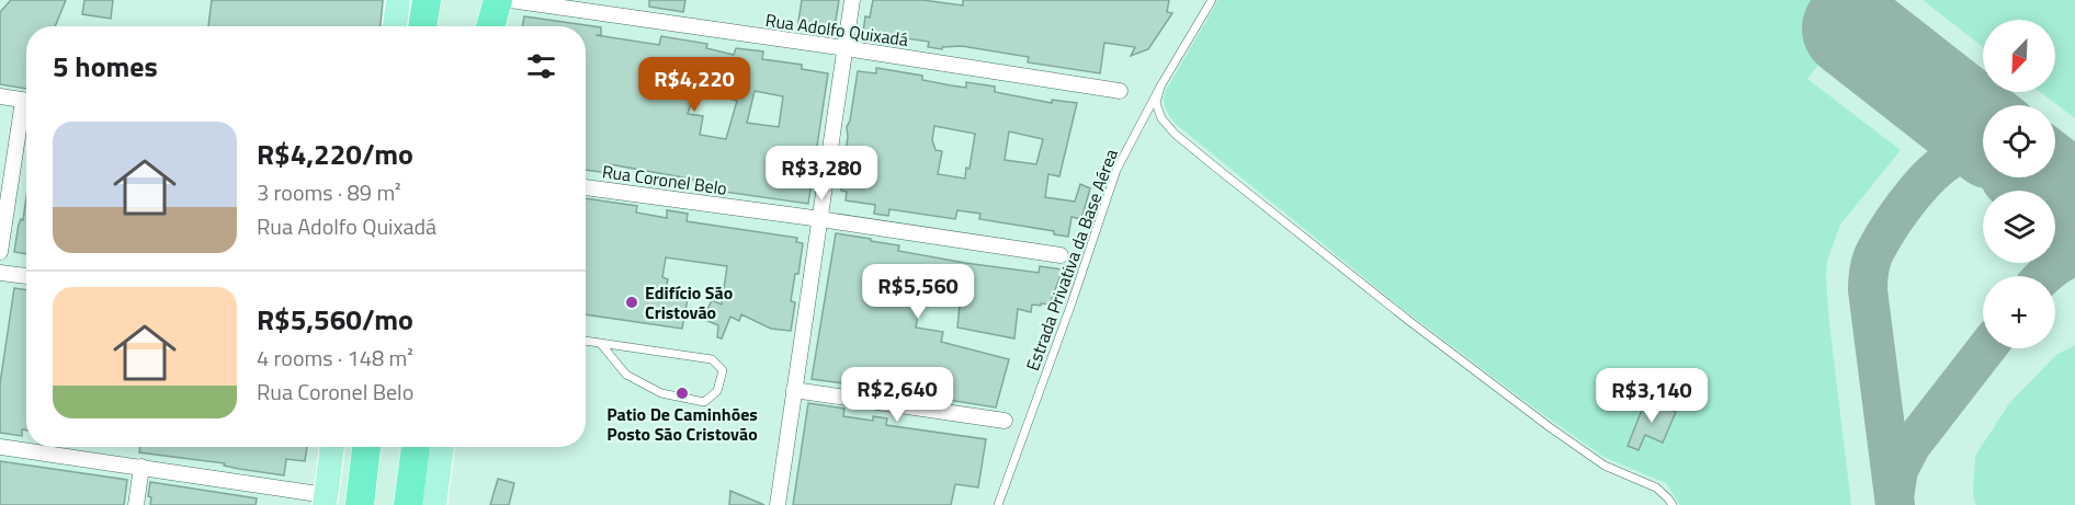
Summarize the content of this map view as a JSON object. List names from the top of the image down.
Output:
{
  "streets": {
    "street": ["Rua Adolfo Quixadá", "Rua Coronel Belo"],
    "lane": ["Estrada Privativa da Base Aérea"]
  },
  "places": ["Edifício São Cristovão", "Patio De Caminhões Posto São Cristovão"],
  "north": "bottom left",
  "page": {
    "map_buttons": "+",
    "heading": "5 homes",
    "price": [
      "R$4,220",
      "R$3,280",
      "R$5,560",
      "R$2,640",
      "R$3,140"
    ],
    "list": [
      {
        "name": "R$4,220/mo",
        "note": "3 rooms · 89 m² · Rua Adolfo Quixadá"
      },
      {
        "name": "R$5,560/mo",
        "note": "4 rooms · 148 m² · Rua Coronel Belo"
      }
    ]
  }
}
